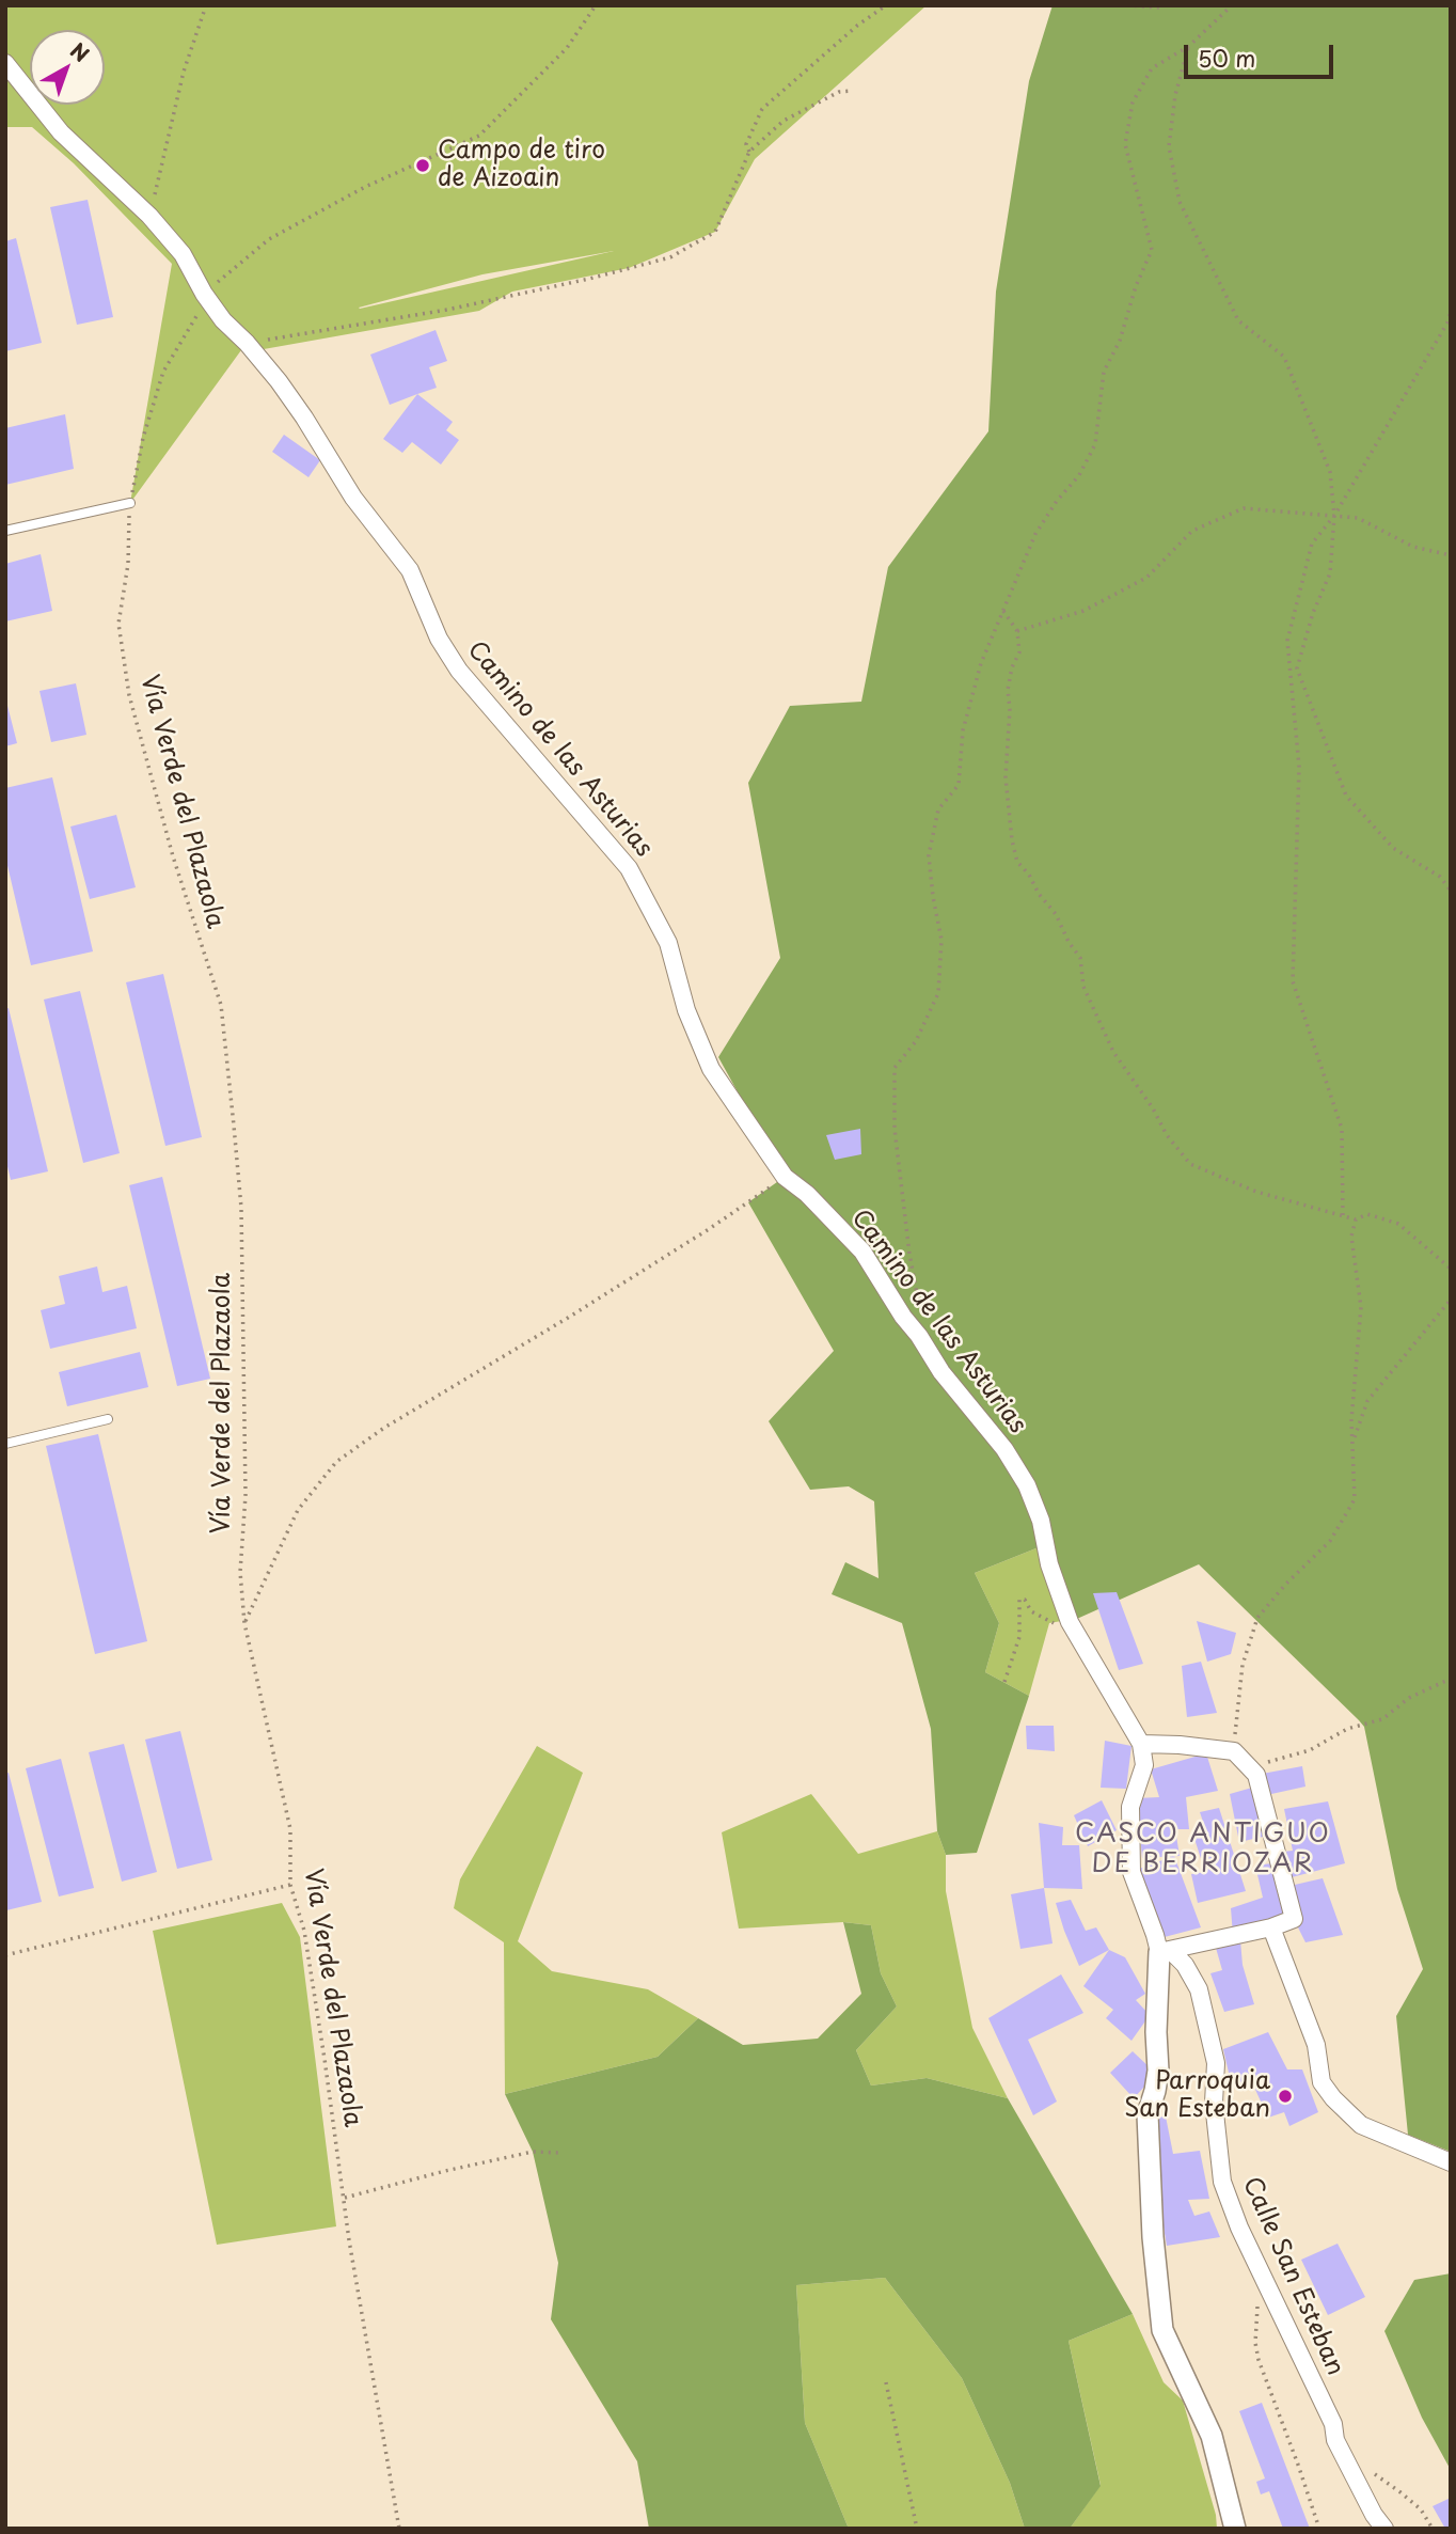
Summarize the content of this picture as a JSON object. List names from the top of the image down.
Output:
{
  "streets": {
    "street": ["Camino de las Asturias", "Calle San Esteban"],
    "path": ["Vía Verde del Plazaola"]
  },
  "crossings": [
    ["Camino de las Asturias", "Vía Verde del Plazaola"]
  ],
  "districts": ["CASCO ANTIGUO DE BERRIOZAR"],
  "places": ["Campo de tiro de Aizoain", "Parroquia San Esteban"],
  "scale_bar": "50 m",
  "north": "top right"
}
